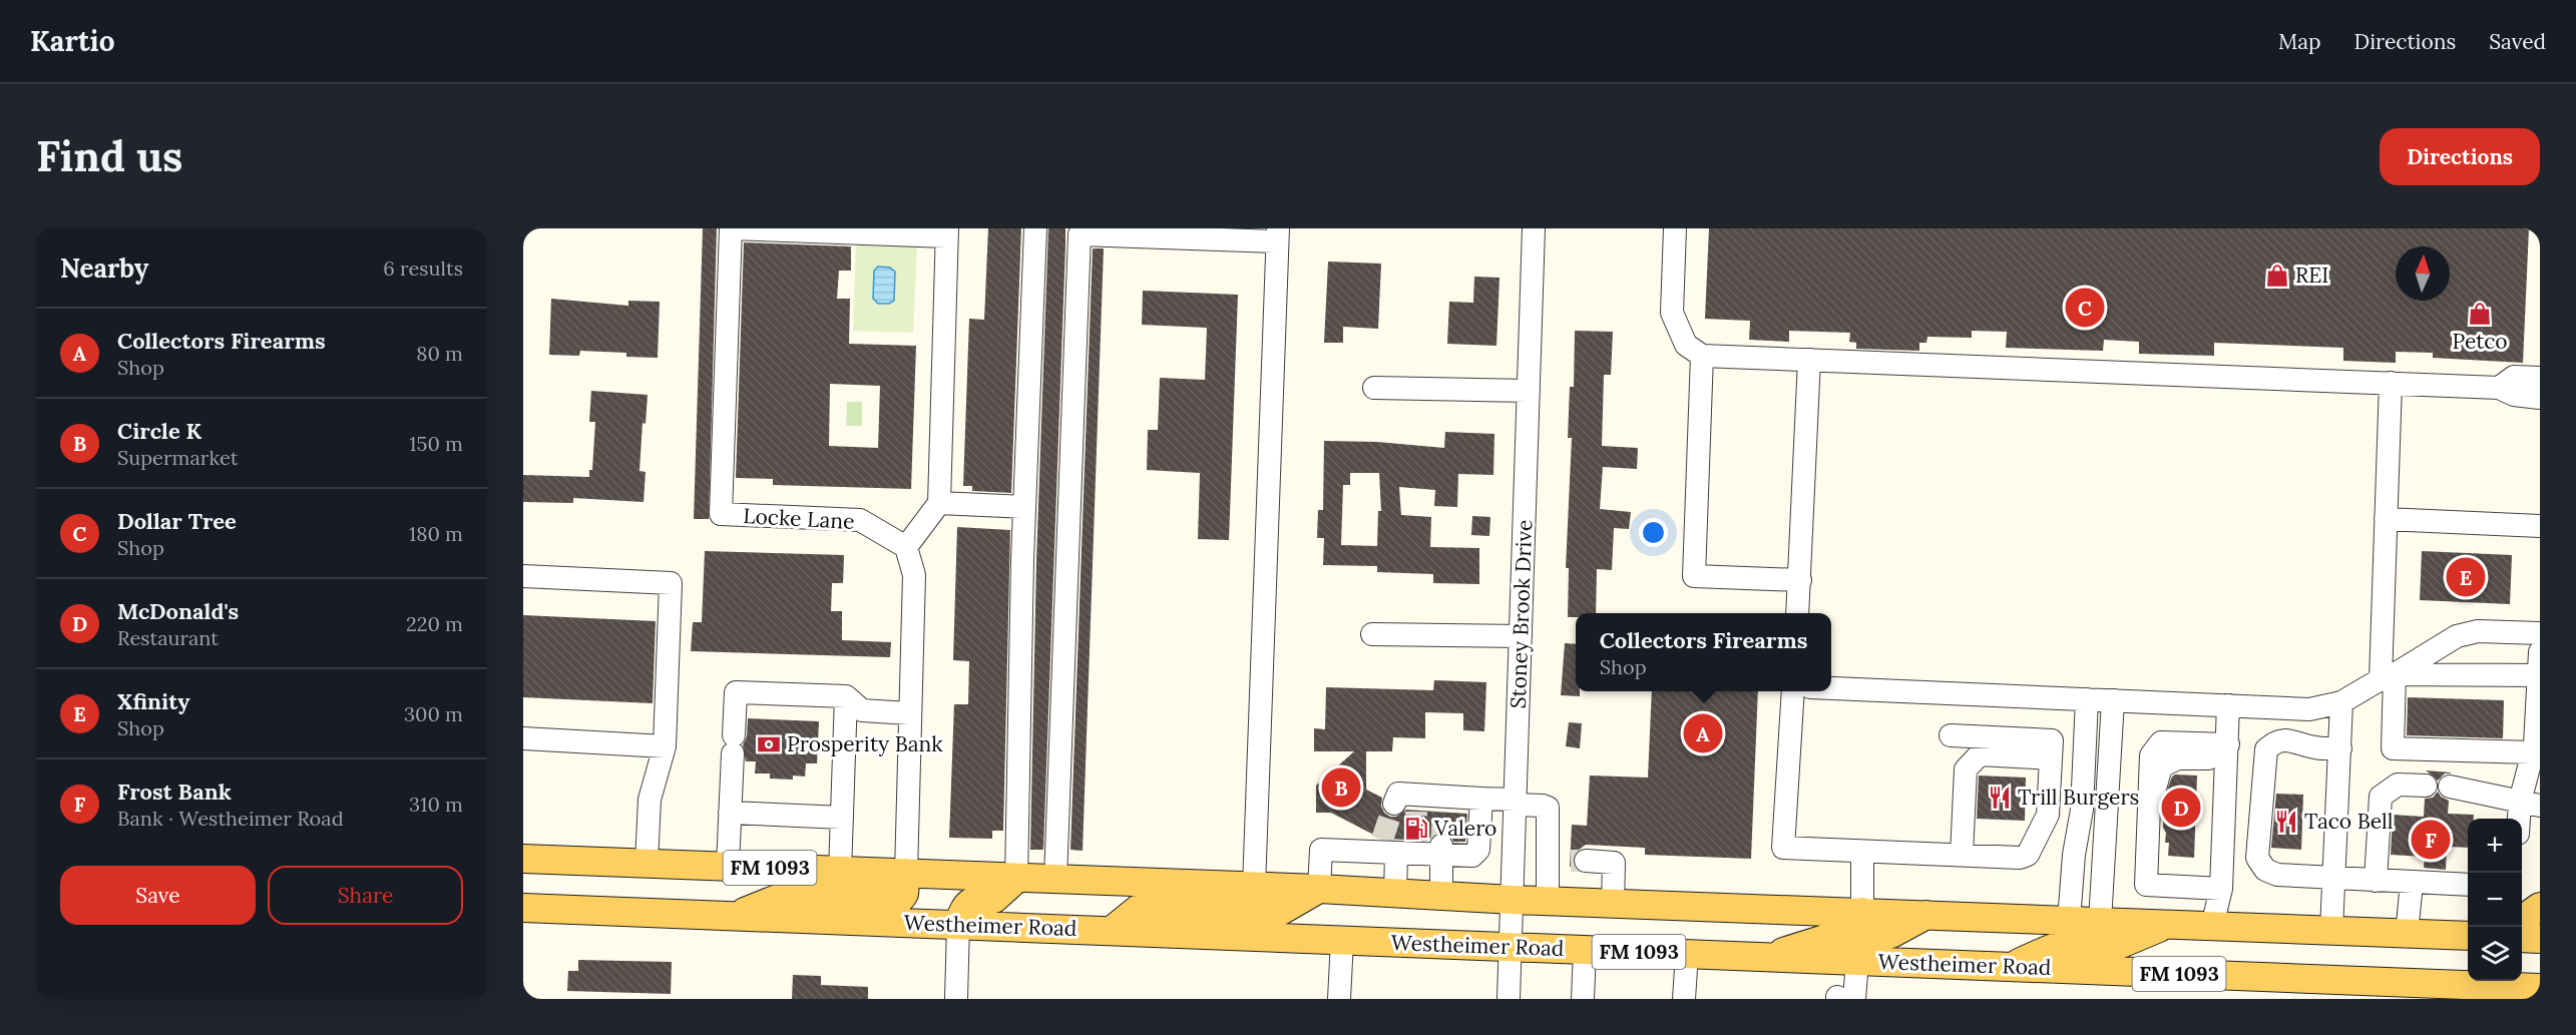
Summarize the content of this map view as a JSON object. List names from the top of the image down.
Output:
{
  "streets": {
    "main road": ["FM 1093", "Westheimer Road"],
    "street": ["Locke Lane", "Stoney Brook Drive"]
  },
  "crossings": [
    ["Stoney Brook Drive", "FM 1093"],
    ["Stoney Brook Drive", "Westheimer Road"]
  ],
  "places": {
    "shop": ["REI", "Petco"],
    "bank": ["Prosperity Bank"],
    "restaurant": ["Trill Burgers", "Taco Bell"],
    "fuel station": ["Valero"]
  },
  "north": "top",
  "page": {
    "header": "Kartio",
    "nav": ["Map", "Directions", "Saved"],
    "buttons": [
      "Directions",
      ["Save", "Share"]
    ],
    "title": "Find us",
    "heading": ["Nearby", "6 results"],
    "pins": [
      "C",
      "E",
      "A",
      "B",
      "D",
      "F"
    ],
    "list": [
      {
        "mark": "A",
        "name": "Collectors Firearms",
        "note": "Shop",
        "value": "80 m"
      },
      {
        "mark": "B",
        "name": "Circle K",
        "note": "Supermarket",
        "value": "150 m"
      },
      {
        "mark": "C",
        "name": "Dollar Tree",
        "note": "Shop",
        "value": "180 m"
      },
      {
        "mark": "D",
        "name": "McDonald's",
        "note": "Restaurant",
        "value": "220 m"
      },
      {
        "mark": "E",
        "name": "Xfinity",
        "note": "Shop",
        "value": "300 m"
      },
      {
        "mark": "F",
        "name": "Frost Bank",
        "note": "Bank · Westheimer Road",
        "value": "310 m"
      }
    ],
    "popup": ["Collectors Firearms", "Shop"],
    "map_buttons": ["+", "−"]
  }
}
